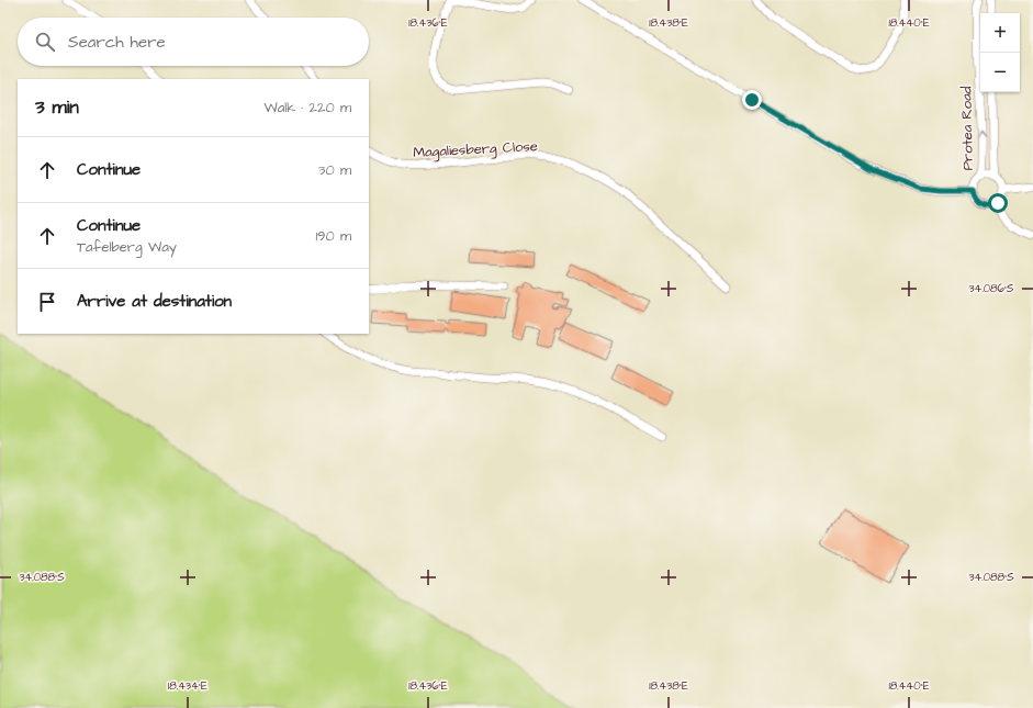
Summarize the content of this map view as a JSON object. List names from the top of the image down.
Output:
{
  "streets": {
    "street": ["Protea Road", "Magaliesberg Close"]
  },
  "page": {
    "map_buttons": ["+", "−"],
    "search": "Search here",
    "heading": ["3 min", "Walk · 220 m"],
    "list": [
      ["Continue", "30 m"],
      ["Continue", "Tafelberg Way", "190 m"],
      "Arrive at destination"
    ]
  },
  "coordinates": [
    "18.436°E",
    "18.438°E",
    "18.440°E",
    "34.086°S",
    "34.088°S",
    "18.434°E"
  ]
}
